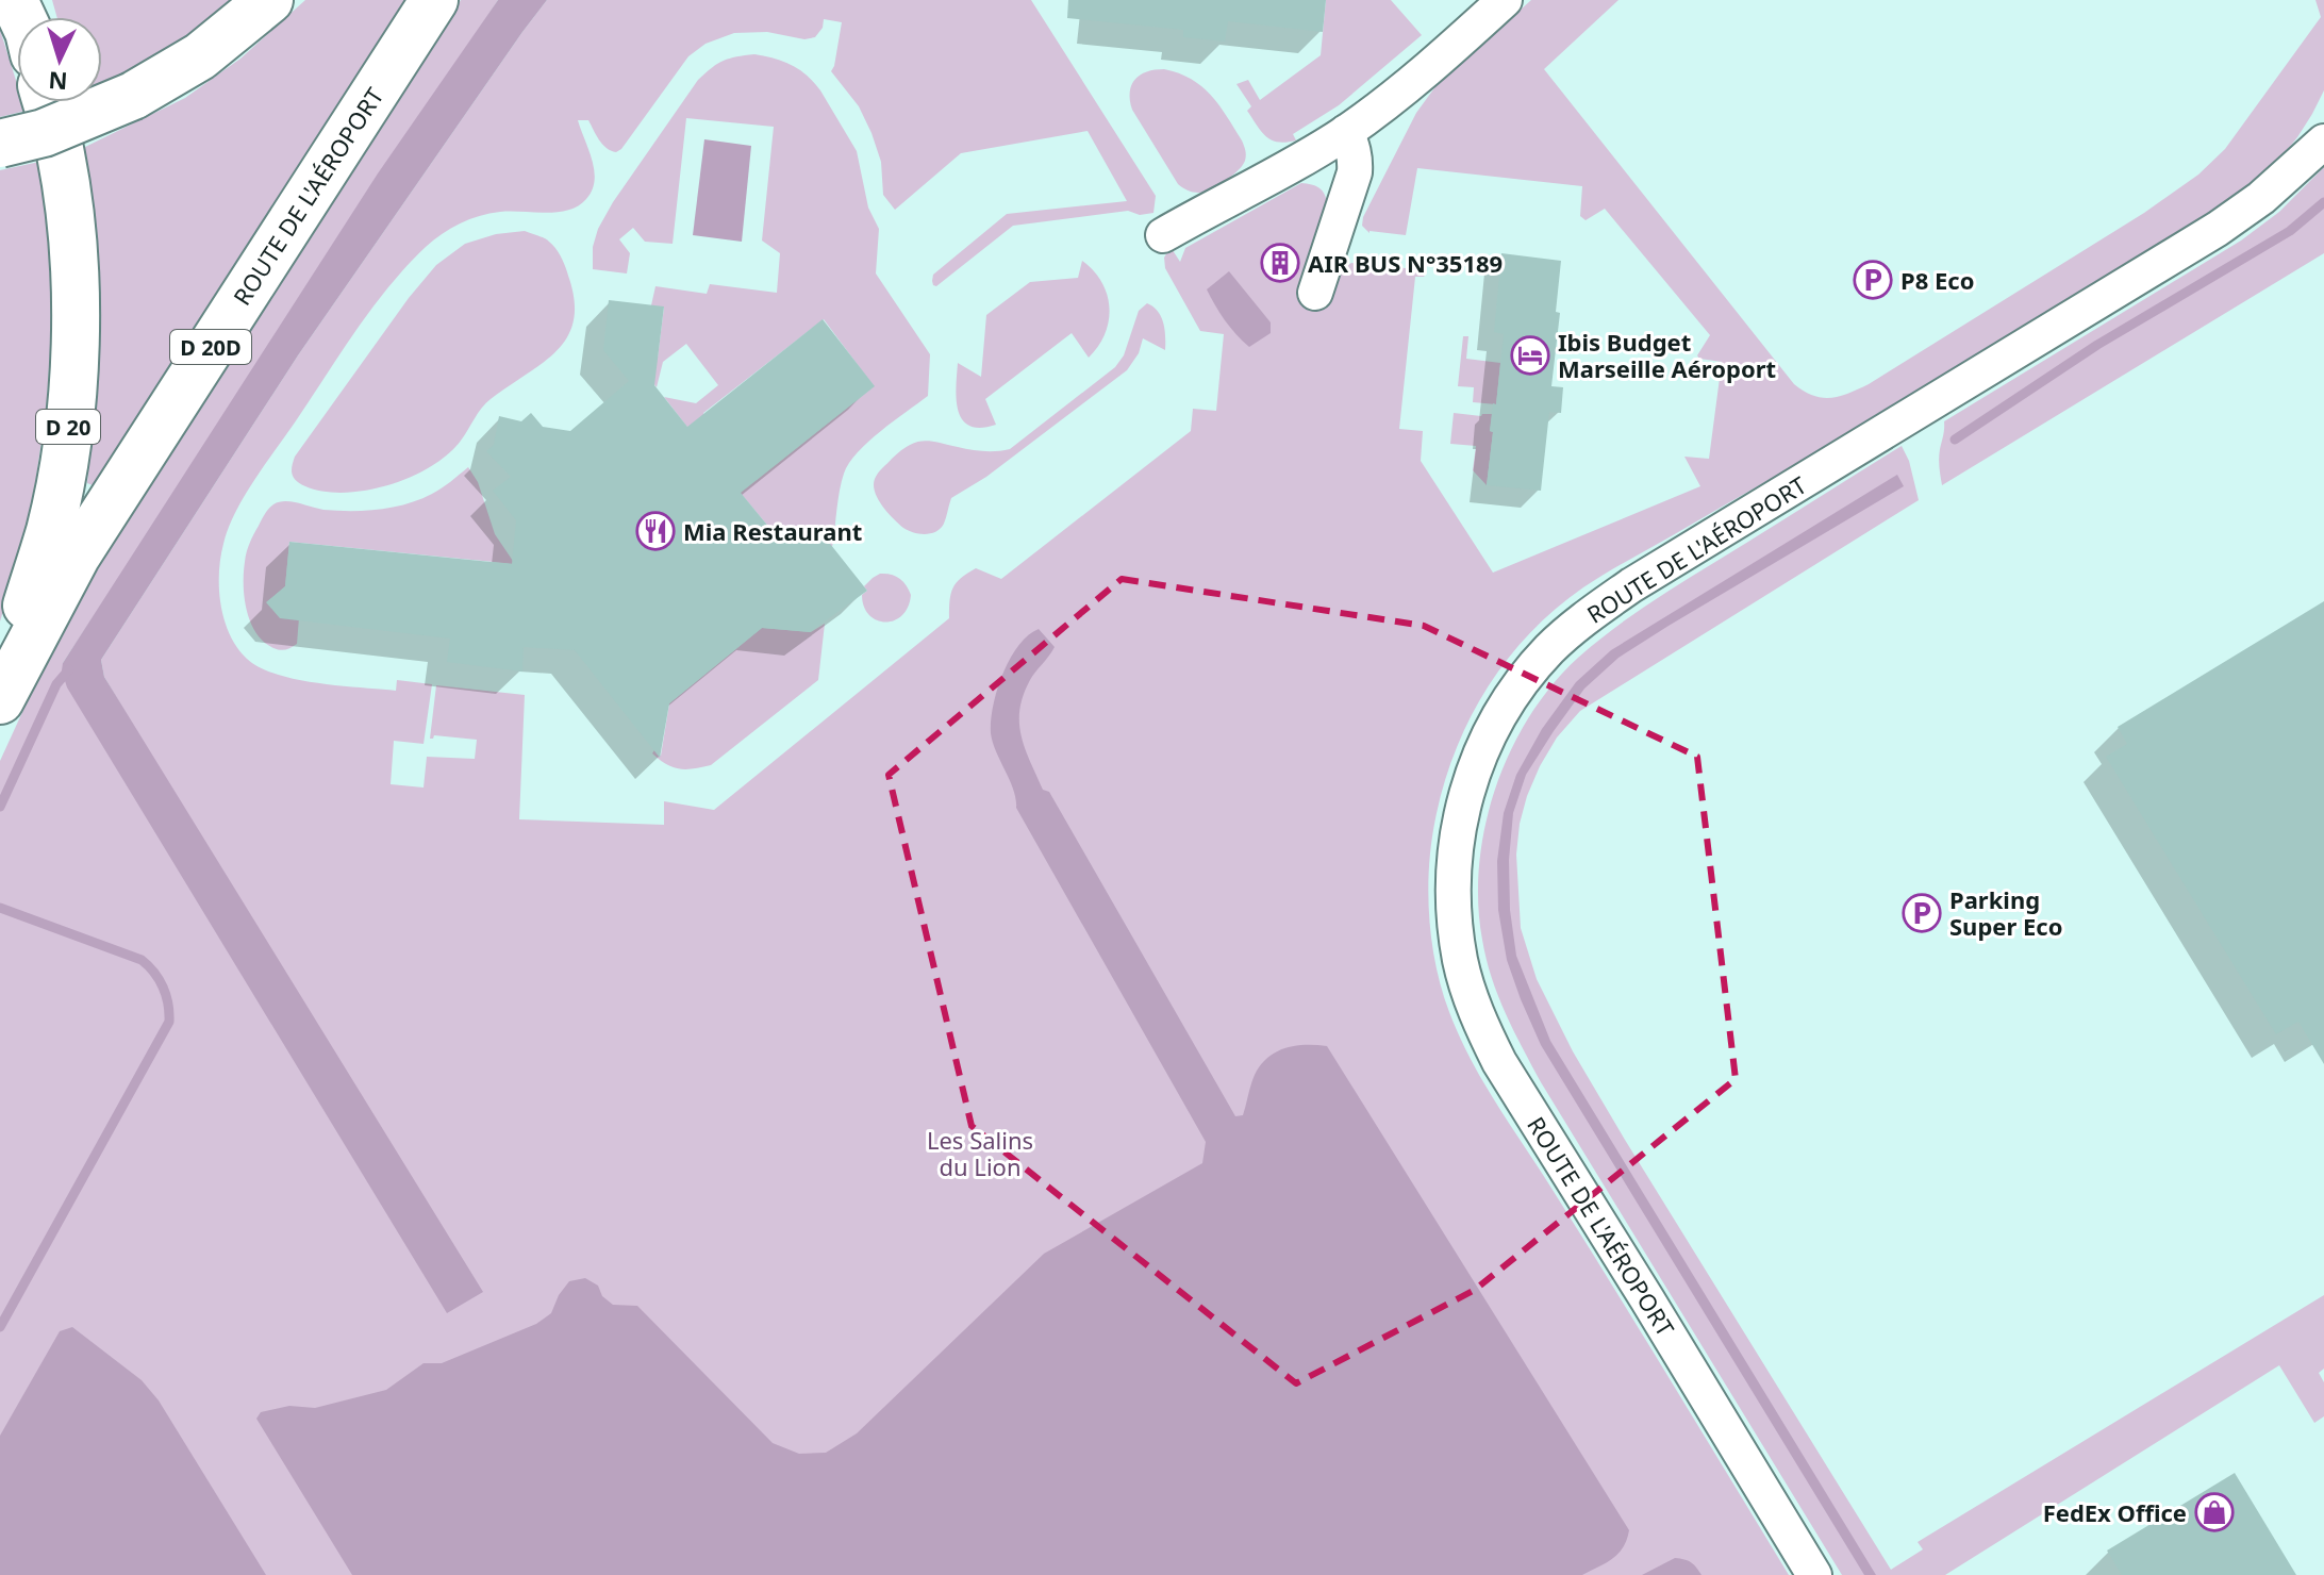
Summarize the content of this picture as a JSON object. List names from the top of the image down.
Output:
{
  "streets": {
    "main road": ["ROUTE DE L'AÉROPORT", "D 20D", "D 20"]
  },
  "parks": ["Les Salins du Lion"],
  "places": {
    "building": ["AIR BUS N°35189"],
    "parking": ["P8 Eco", "Parking Super Eco"],
    "hotel": ["Ibis Budget Marseille Aéroport"],
    "restaurant": ["Mia Restaurant"],
    "shop": ["FedEx Office"]
  },
  "north": "bottom"
}
